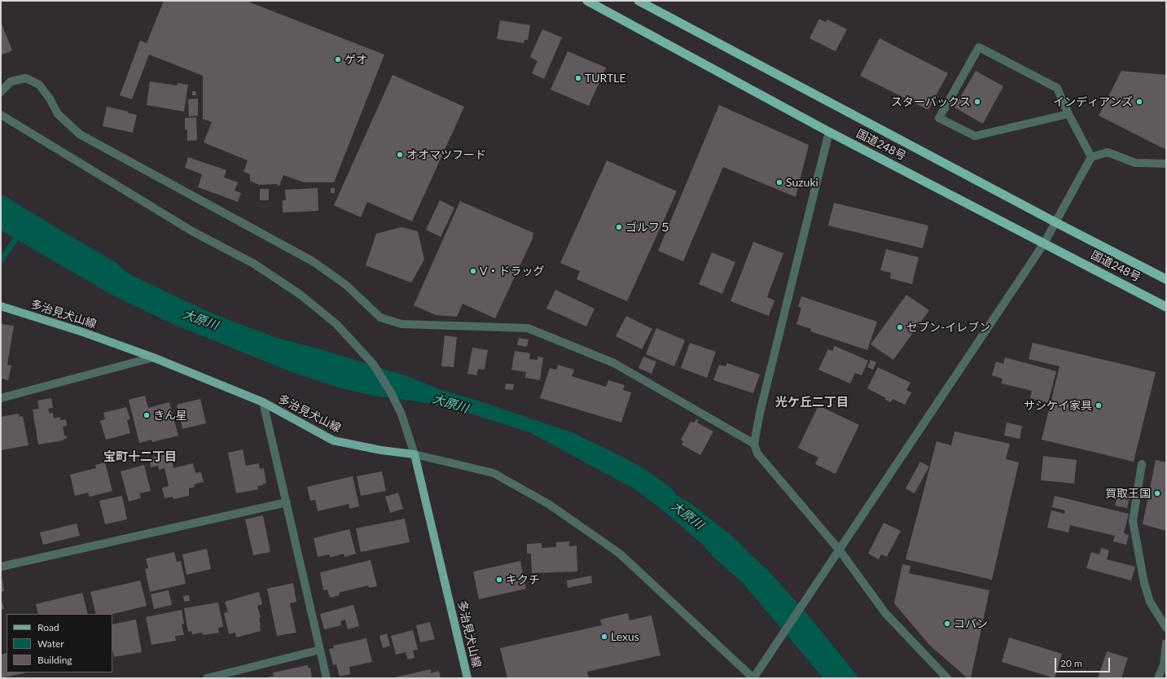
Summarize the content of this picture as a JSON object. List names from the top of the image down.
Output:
{
  "streets": {
    "highway": ["国道248号"],
    "main road": ["多治見犬山線"]
  },
  "districts": ["光ケ丘二丁目", "宝町十二丁目"],
  "water": ["大原川"],
  "places": [
    "ゲオ",
    "TURTLE",
    "スターバックス",
    "インディアンズ",
    "オオマツフード",
    "Suzuki",
    "ゴルフ５",
    "V・ドラッグ",
    "セブン-イレブン",
    "サシケイ家具",
    "きん星",
    "買取王国",
    "キクチ",
    "コパン",
    "Lexus"
  ],
  "legend": ["Road", "Water", "Building"],
  "scale_bar": "20 m"
}
